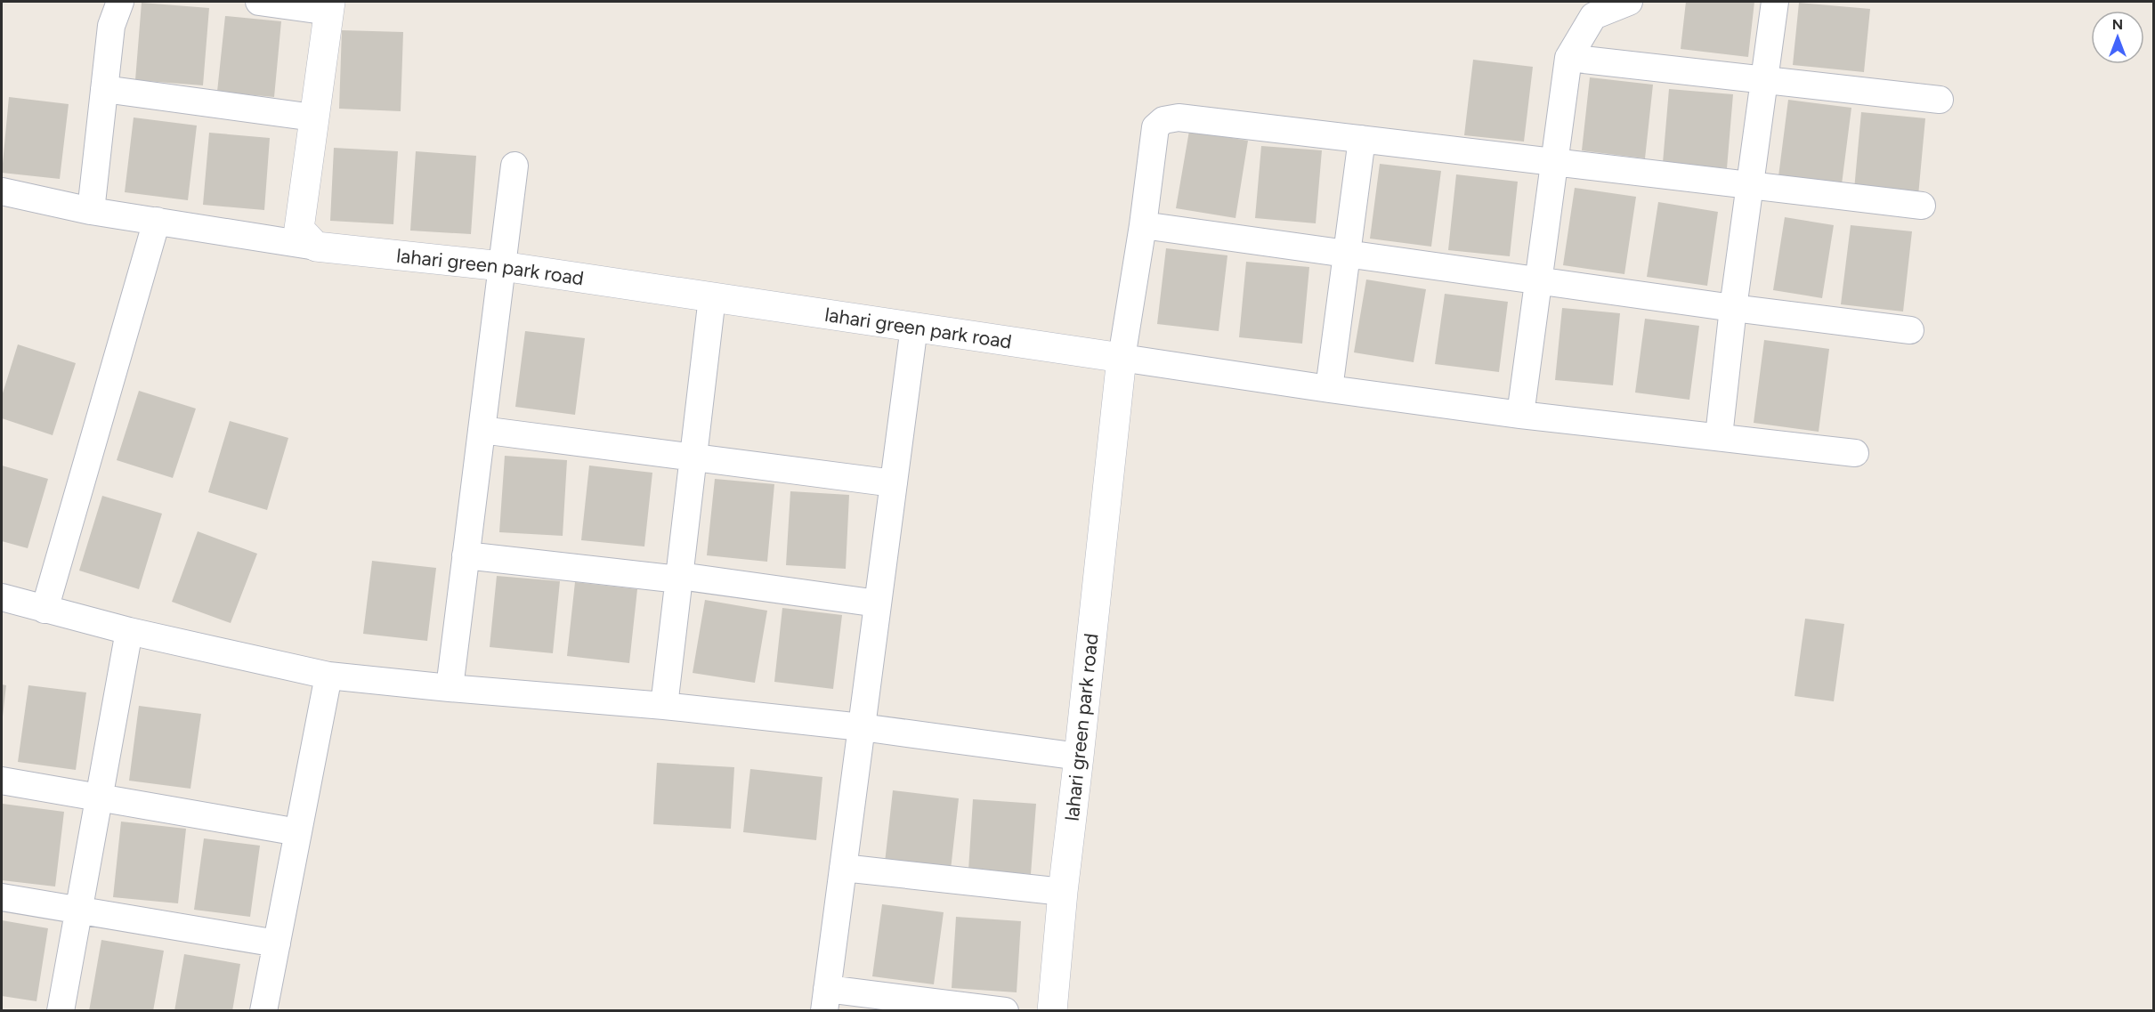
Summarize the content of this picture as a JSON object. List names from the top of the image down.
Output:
{
  "streets": {
    "street": ["lahari green park road"]
  },
  "north": "top"
}
